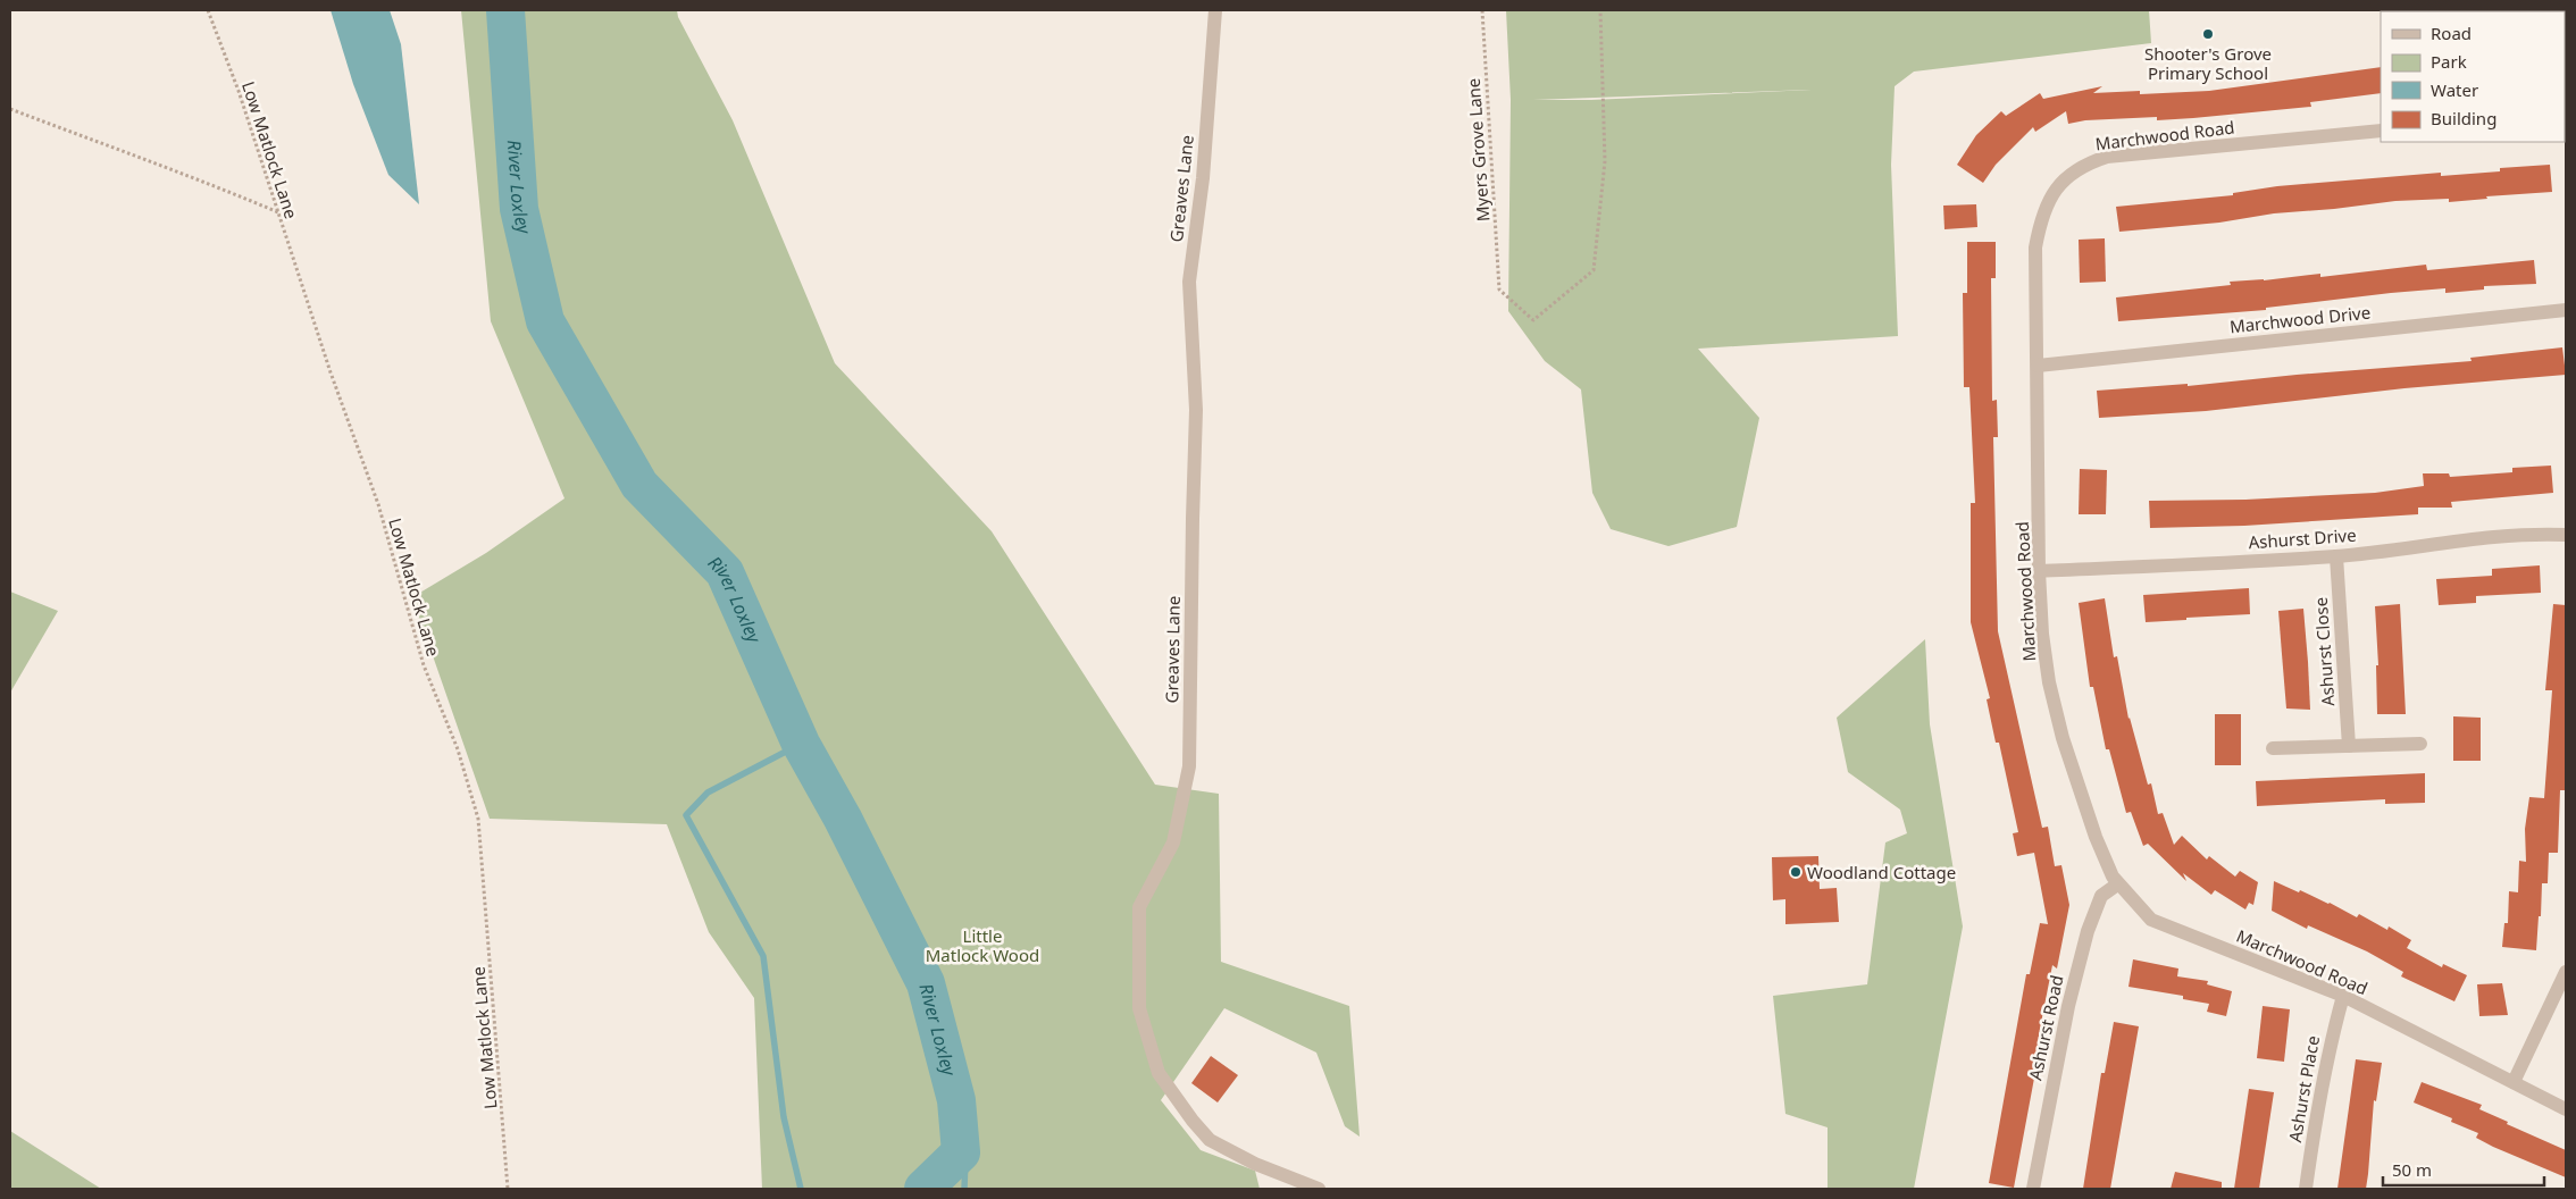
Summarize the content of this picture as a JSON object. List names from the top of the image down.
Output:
{
  "streets": {
    "street": [
      "Marchwood Road",
      "Greaves Lane",
      "Marchwood Drive",
      "Ashurst Drive",
      "Ashurst Close",
      "Ashurst Road",
      "Ashurst Place"
    ],
    "path": ["Low Matlock Lane", "Myers Grove Lane"]
  },
  "crossings": [
    ["Marchwood Road", "Marchwood Drive"],
    ["Marchwood Road", "Ashurst Drive"],
    ["Marchwood Road", "Ashurst Road"],
    ["Marchwood Road", "Ashurst Place"],
    ["Ashurst Drive", "Ashurst Close"]
  ],
  "water": ["River Loxley"],
  "parks": ["Little Matlock Wood"],
  "places": ["Shooter's Grove Primary School", "Woodland Cottage"],
  "legend": [
    "Road",
    "Park",
    "Water",
    "Building"
  ],
  "scale_bar": "50 m"
}
